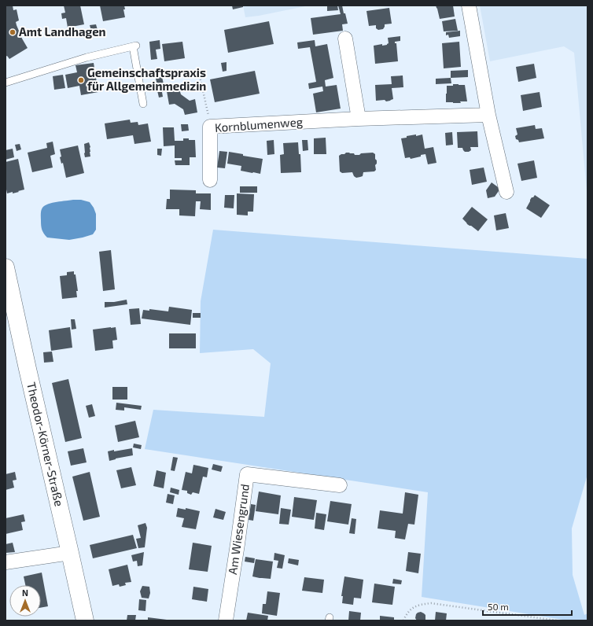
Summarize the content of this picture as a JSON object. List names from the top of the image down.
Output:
{
  "streets": {
    "street": ["Kornblumenweg", "Theodor-Körner-Straße", "Am Wiesengrund"]
  },
  "places": ["Amt Landhagen", "Gemeinschaftspraxis für Allgemeinmedizin"],
  "scale_bar": "50 m",
  "north": "top"
}
